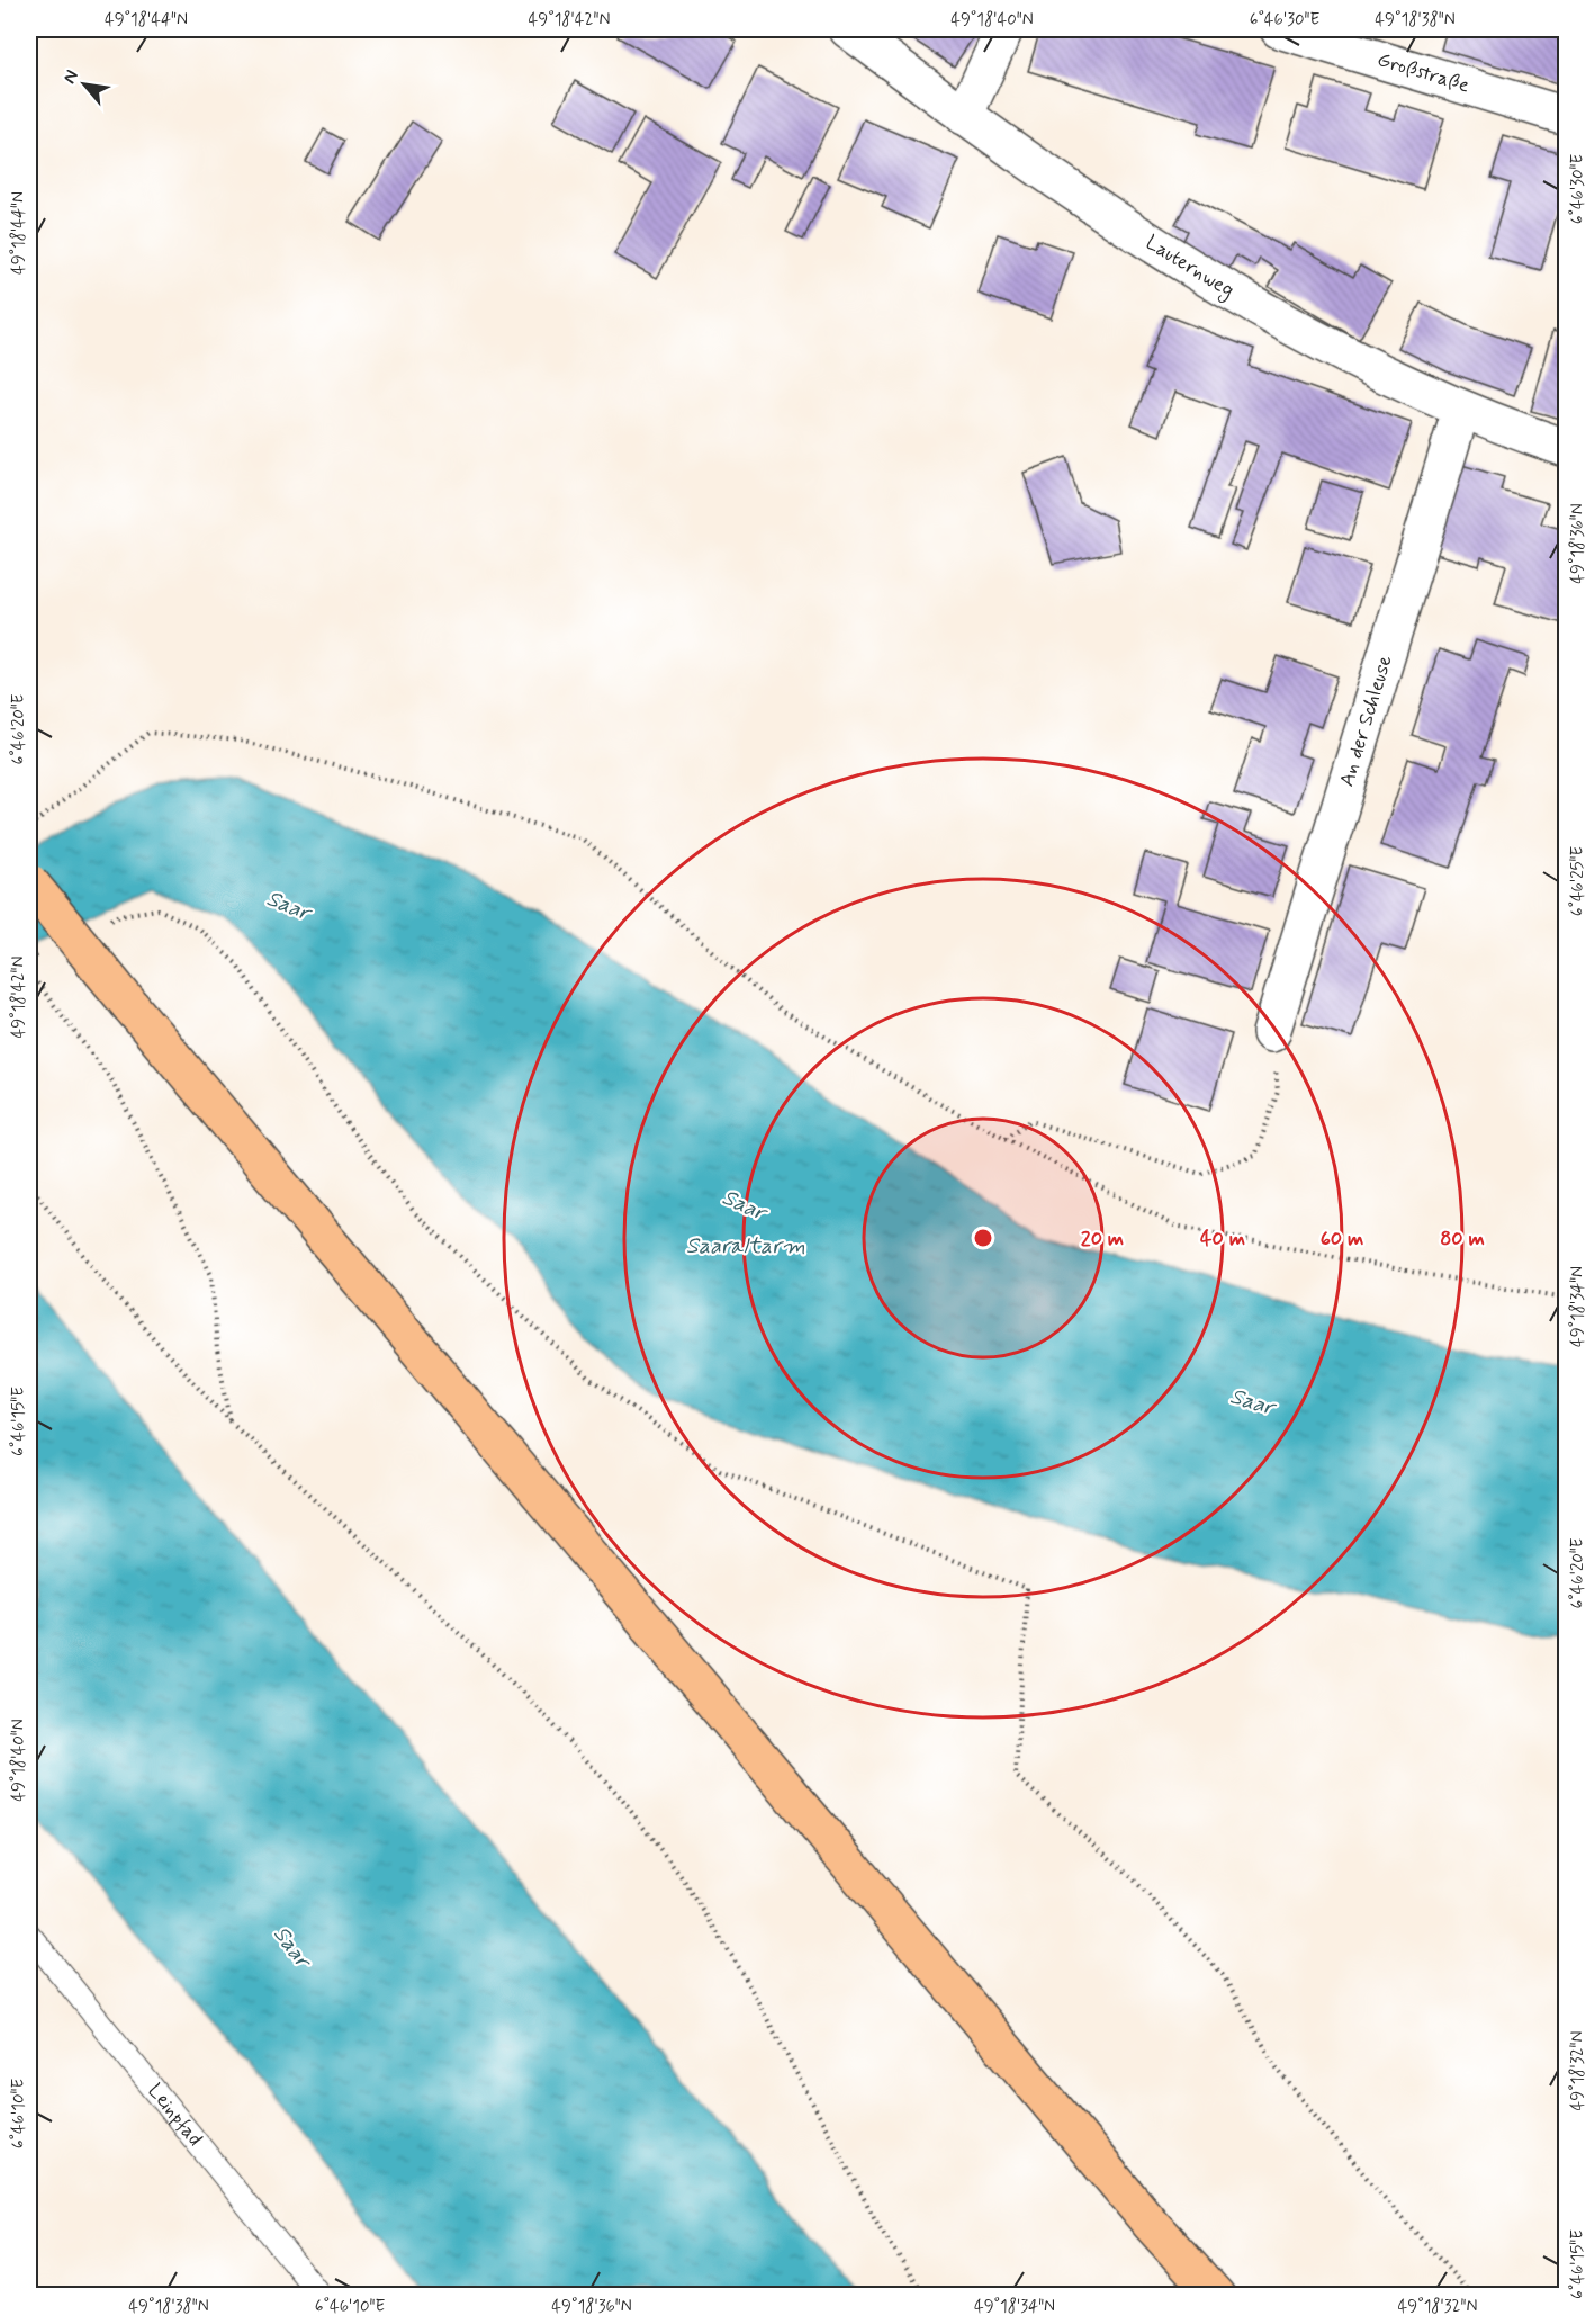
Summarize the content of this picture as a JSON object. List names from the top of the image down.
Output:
{
  "streets": {
    "street": ["Großstraße", "Lauternweg", "An der Schleuse"],
    "lane": ["Leinpfad"]
  },
  "crossings": [
    ["Lauternweg", "An der Schleuse"]
  ],
  "water": ["Saar", "Saaraltarm"],
  "north": "top left",
  "coordinates": [
    "49°18'44\"N",
    "49°18'42\"N",
    "49°18'40\"N",
    "6°46'30\"E",
    "49°18'38\"N",
    "49°18'36\"N",
    "6°46'20\"E",
    "6°46'25\"E",
    "49°18'34\"N",
    "6°46'15\"E",
    "49°18'32\"N",
    "6°46'10\"E"
  ],
  "rings": [
    "20 m",
    "40 m",
    "60 m",
    "80 m"
  ]
}
